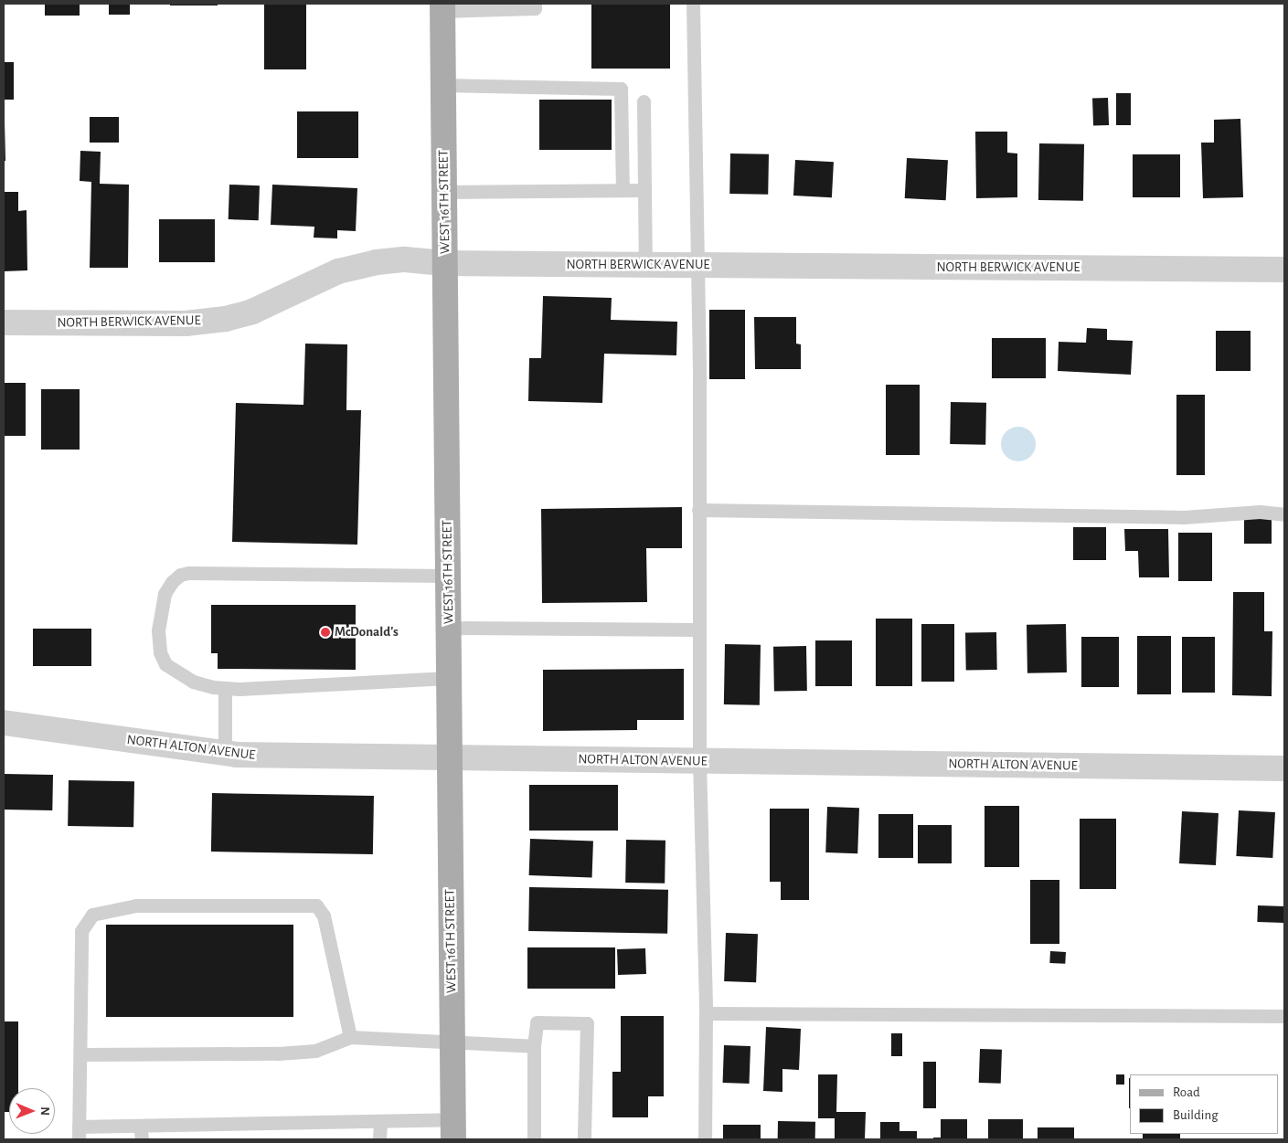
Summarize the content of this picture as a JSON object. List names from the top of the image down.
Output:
{
  "streets": {
    "main road": ["WEST 16TH STREET"],
    "street": ["NORTH BERWICK AVENUE", "NORTH ALTON AVENUE"]
  },
  "crossings": [
    ["WEST 16TH STREET", "NORTH BERWICK AVENUE"],
    ["WEST 16TH STREET", "NORTH ALTON AVENUE"]
  ],
  "places": ["McDonald's"],
  "legend": ["Road", "Building"],
  "north": "right"
}
